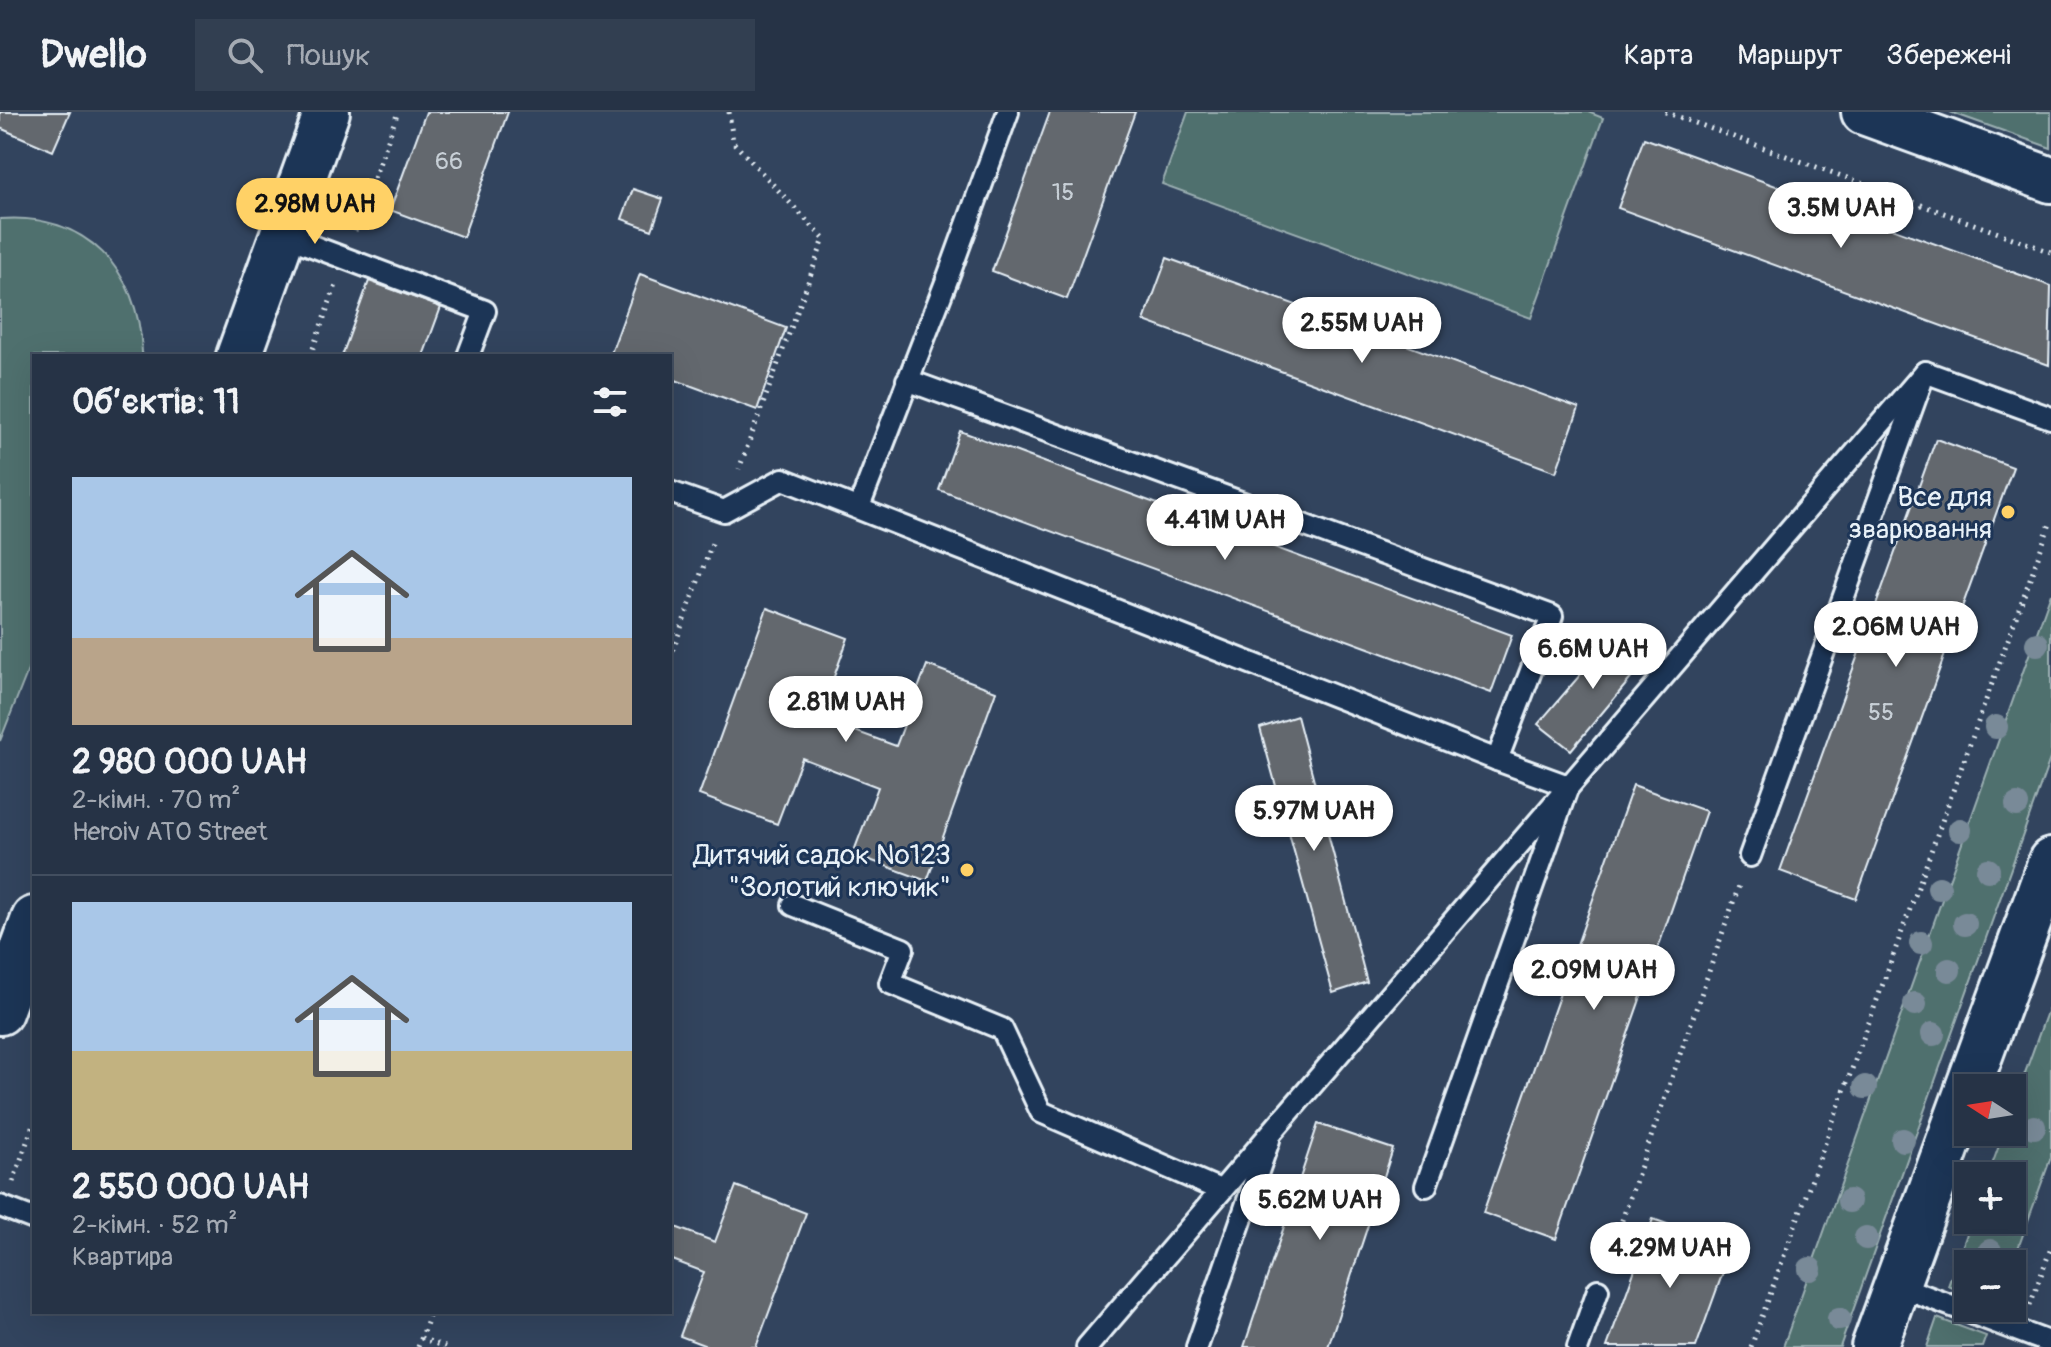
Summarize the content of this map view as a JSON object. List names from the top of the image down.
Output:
{
  "places": ["Все для зварювання", "Дитячий садок №123 \"Золотий ключик\""],
  "house_numbers": ["66", "15", "55"],
  "north": "left",
  "page": {
    "header": "Dwello",
    "search": "Пошук",
    "nav": ["Карта", "Маршрут", "Збережені"],
    "price": [
      "2.98M UAH",
      "3.5M UAH",
      "2.55M UAH",
      "4.41M UAH",
      "2.06M UAH",
      "6.6M UAH",
      "2.81M UAH",
      "5.97M UAH",
      "2.09M UAH",
      "5.62M UAH",
      "4.29M UAH"
    ],
    "heading": "Об’єктів: 11",
    "list": [
      {
        "name": "2 980 000 UAH",
        "note": "2-кімн. · 70 m² · Heroiv ATO Street"
      },
      {
        "name": "2 550 000 UAH",
        "note": "2-кімн. · 52 m² · Квартира"
      }
    ],
    "map_buttons": ["+", "−"]
  }
}
